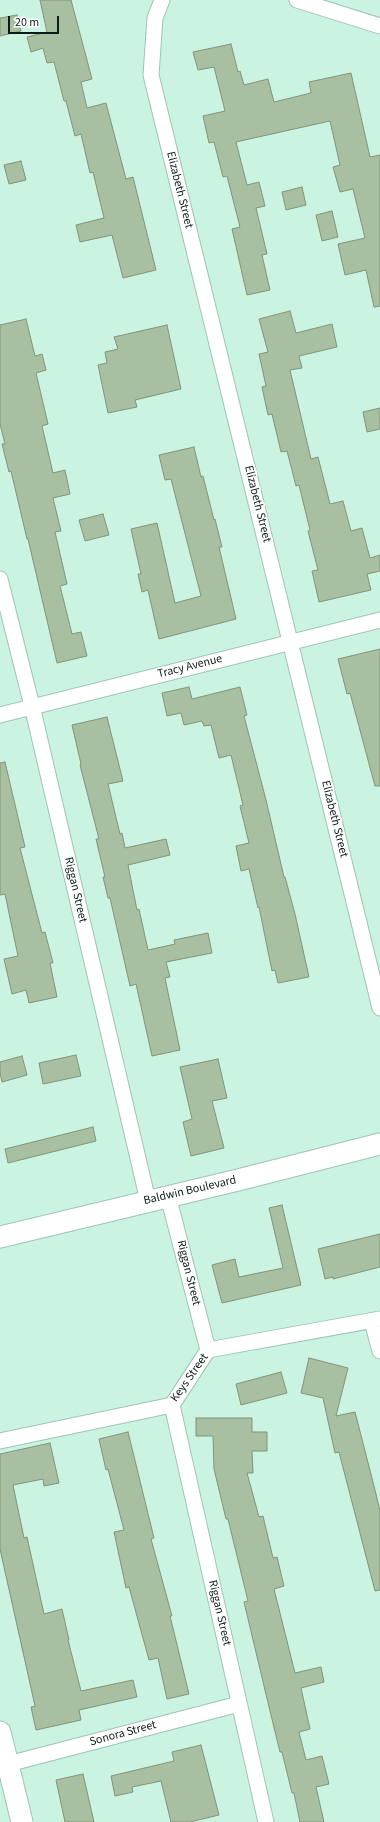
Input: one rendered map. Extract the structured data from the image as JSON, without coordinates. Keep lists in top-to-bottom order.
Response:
{
  "streets": {
    "main road": ["Baldwin Boulevard"],
    "street": [
      "Elizabeth Street",
      "Tracy Avenue",
      "Riggan Street",
      "Keys Street",
      "Sonora Street"
    ]
  },
  "crossings": [
    ["Elizabeth Street", "Tracy Avenue"],
    ["Tracy Avenue", "Riggan Street"],
    ["Riggan Street", "Baldwin Boulevard"],
    ["Riggan Street", "Keys Street"],
    ["Riggan Street", "Sonora Street"]
  ],
  "scale_bar": "20 m"
}
